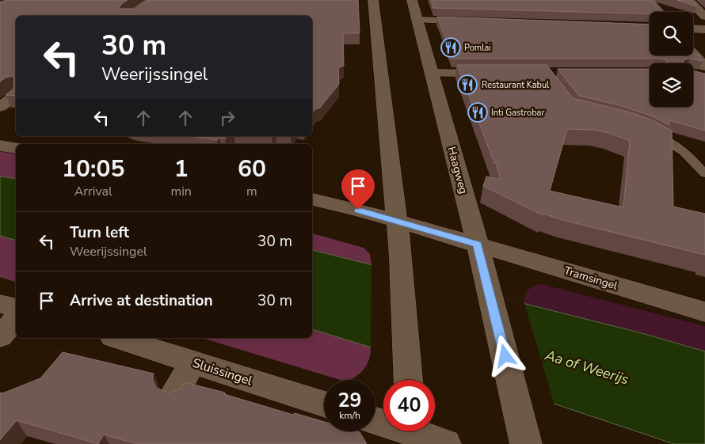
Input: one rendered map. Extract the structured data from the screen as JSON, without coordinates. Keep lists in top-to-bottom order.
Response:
{
  "streets": {
    "main road": ["Haagweg", "Tramsingel", "Sluissingel"]
  },
  "crossings": [
    ["Haagweg", "Tramsingel"]
  ],
  "water": ["Aa of Weerijs"],
  "places": {
    "restaurant": ["Pomlai", "Restaurant Kabul", "Inti Gastrobar"]
  },
  "page": {
    "turn": ["30 m", "Weerijssingel"],
    "eta": [
      "10:05",
      "Arrival",
      "1",
      "min",
      "60",
      "m"
    ],
    "list": [
      {
        "name": "Turn left",
        "note": "Weerijssingel",
        "value": "30 m"
      },
      {
        "name": "Arrive at destination",
        "value": "30 m"
      }
    ],
    "speed": "29 km/h",
    "limit": "40"
  }
}
